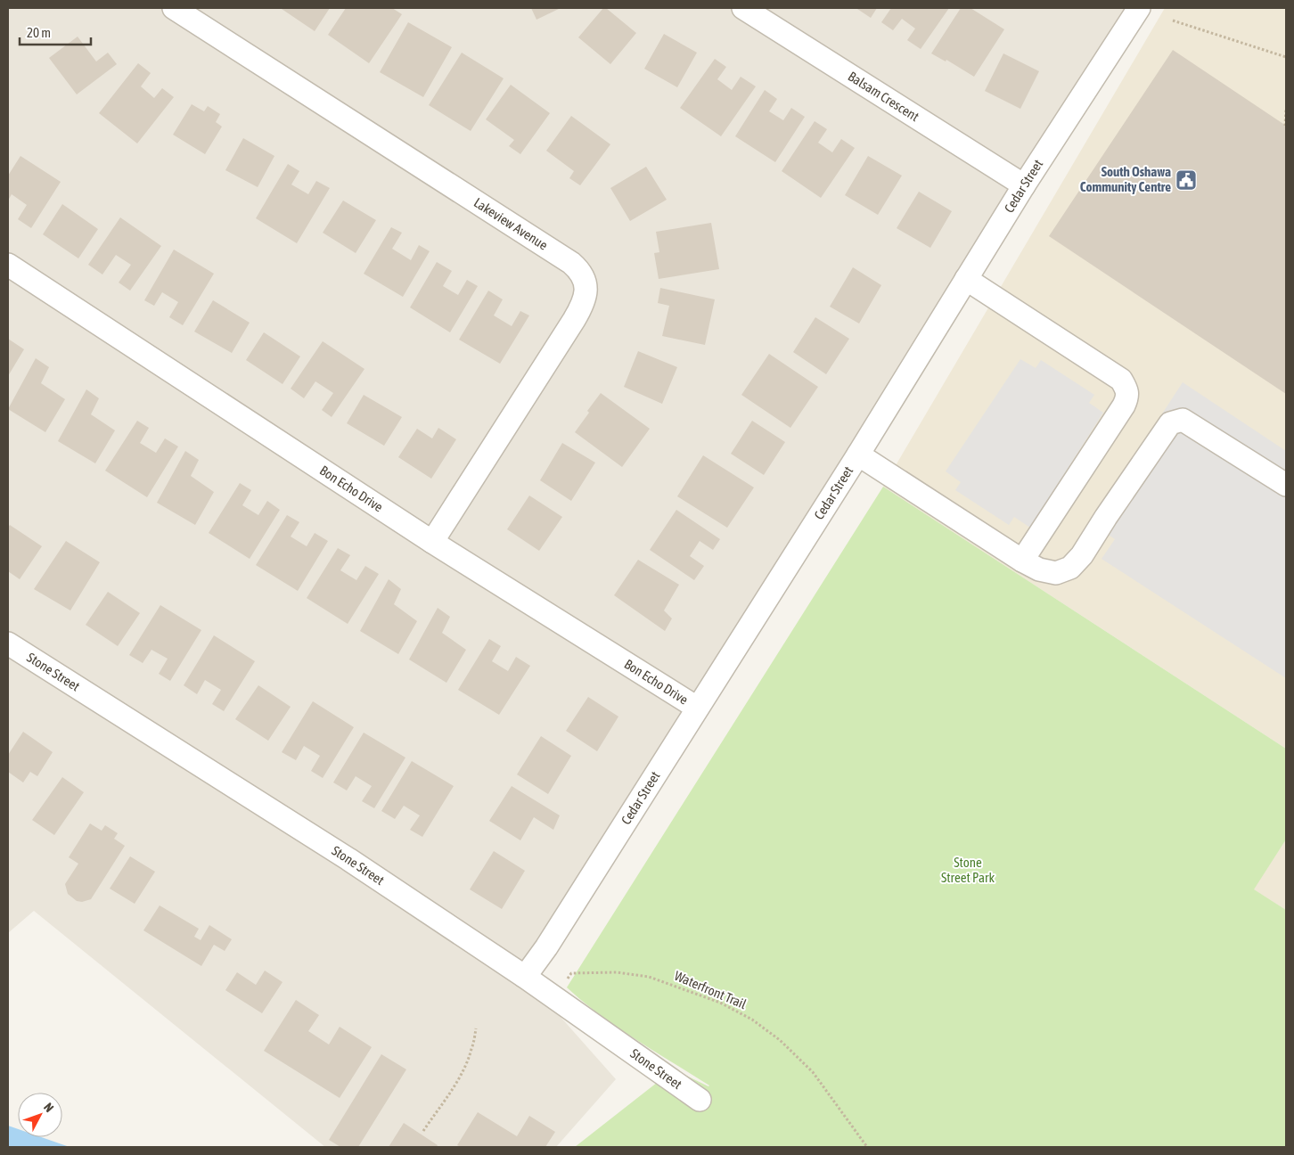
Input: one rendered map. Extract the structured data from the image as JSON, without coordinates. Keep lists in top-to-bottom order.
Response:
{
  "streets": {
    "street": [
      "Balsam Crescent",
      "Cedar Street",
      "Lakeview Avenue",
      "Bon Echo Drive",
      "Stone Street"
    ],
    "path": ["Waterfront Trail"]
  },
  "crossings": [
    ["Balsam Crescent", "Cedar Street"],
    ["Cedar Street", "Bon Echo Drive"],
    ["Cedar Street", "Stone Street"],
    ["Lakeview Avenue", "Bon Echo Drive"],
    ["Stone Street", "Waterfront Trail"]
  ],
  "parks": ["Stone Street Park"],
  "places": {
    "public building": ["South Oshawa Community Centre"]
  },
  "scale_bar": "20 m",
  "north": "top right"
}
